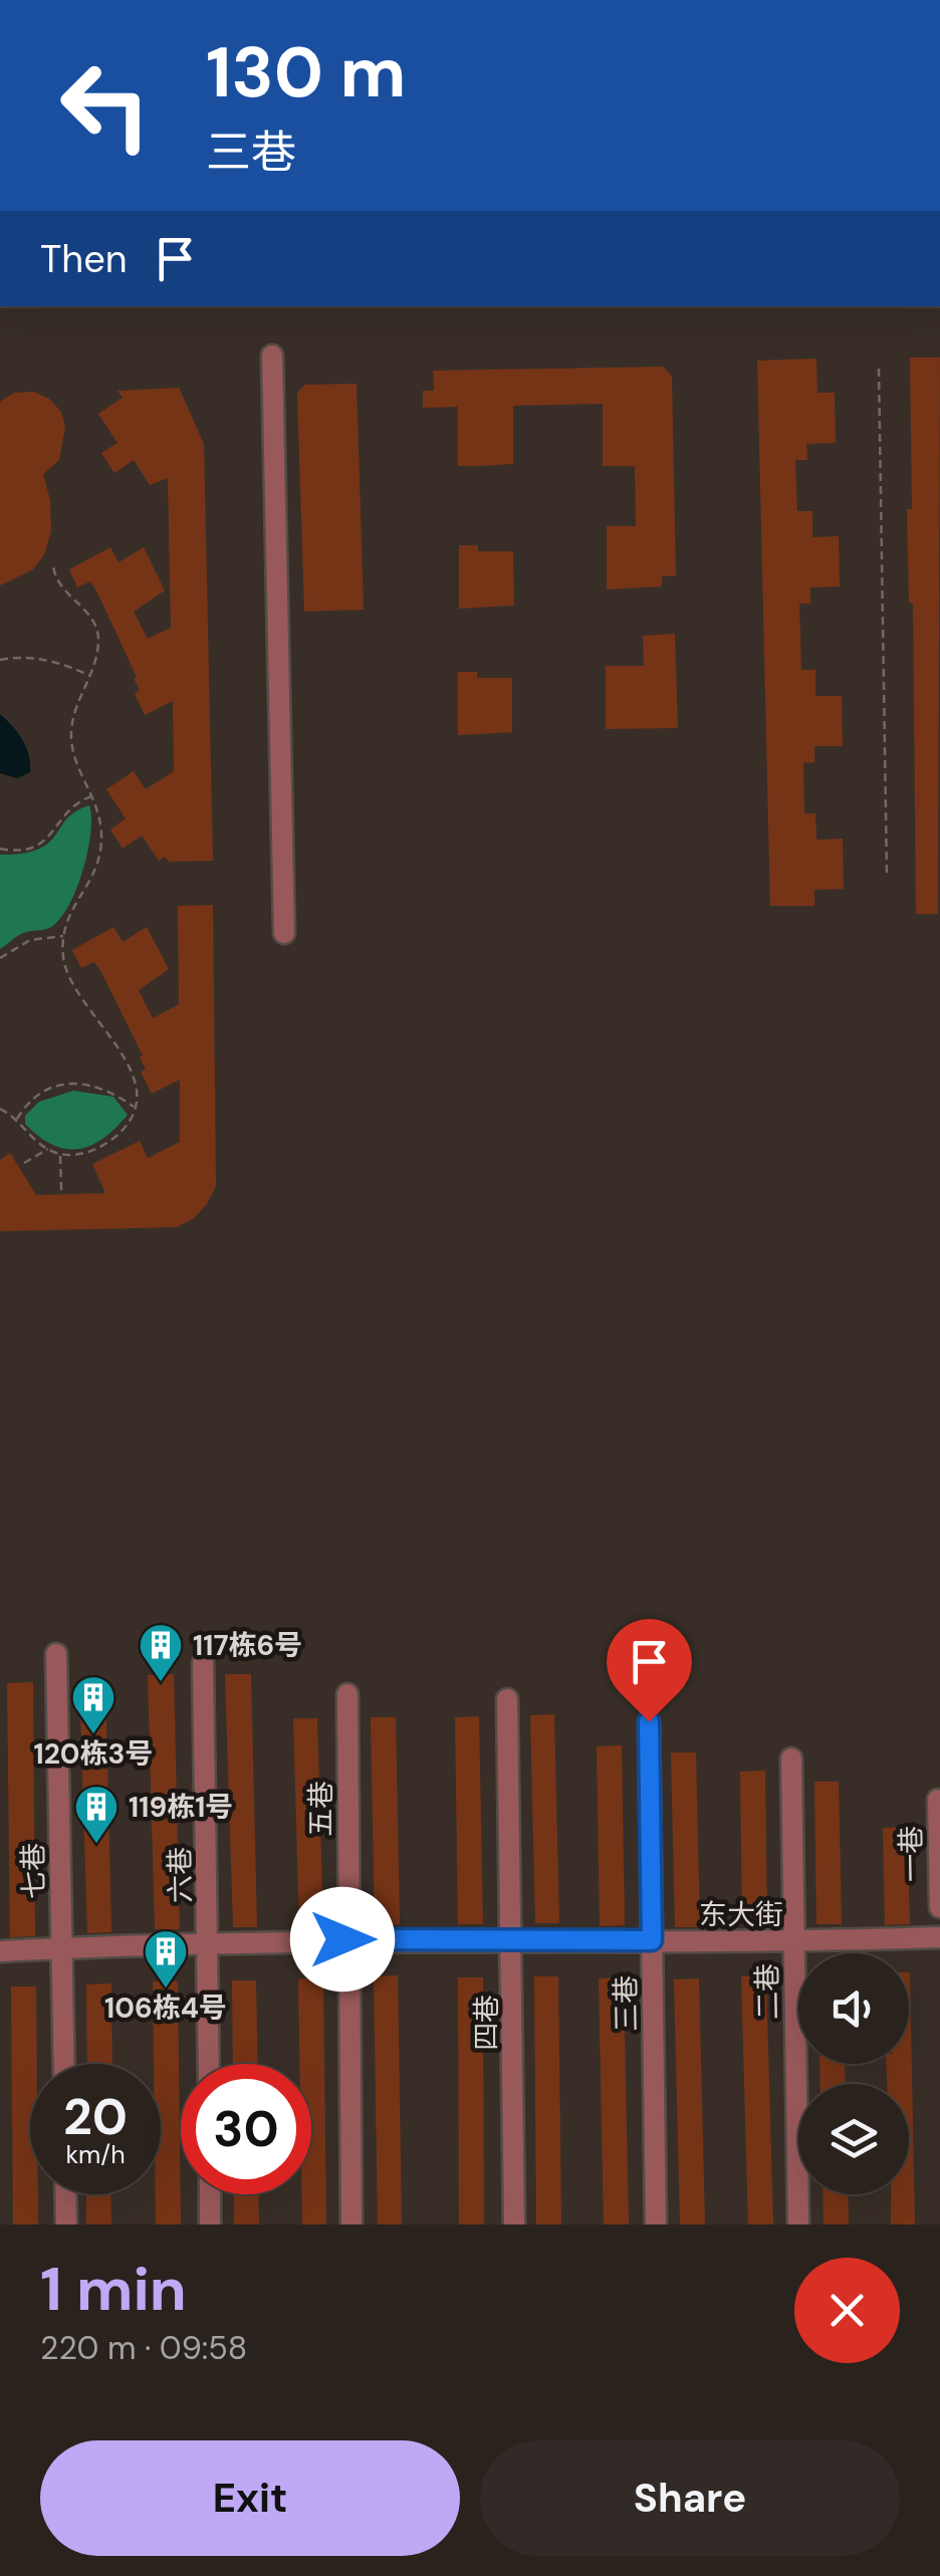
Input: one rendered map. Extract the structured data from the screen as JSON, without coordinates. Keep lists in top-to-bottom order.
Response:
{
  "streets": {
    "street": [
      "五巷",
      "一巷",
      "七巷",
      "六巷",
      "东大街",
      "二巷",
      "三巷",
      "四巷"
    ]
  },
  "crossings": [
    ["五巷", "东大街"],
    ["七巷", "东大街"],
    ["六巷", "东大街"],
    ["东大街", "二巷"],
    ["东大街", "三巷"],
    ["东大街", "四巷"]
  ],
  "places": {
    "building": [
      "117栋6号",
      "120栋3号",
      "119栋1号",
      "106栋4号"
    ]
  },
  "page": {
    "turn": ["130 m", "三巷"],
    "then": "Then",
    "speed": "20 km/h",
    "limit": "30",
    "heading": ["1 min", "220 m · 09:58"],
    "buttons": ["Exit", "Share"]
  }
}
